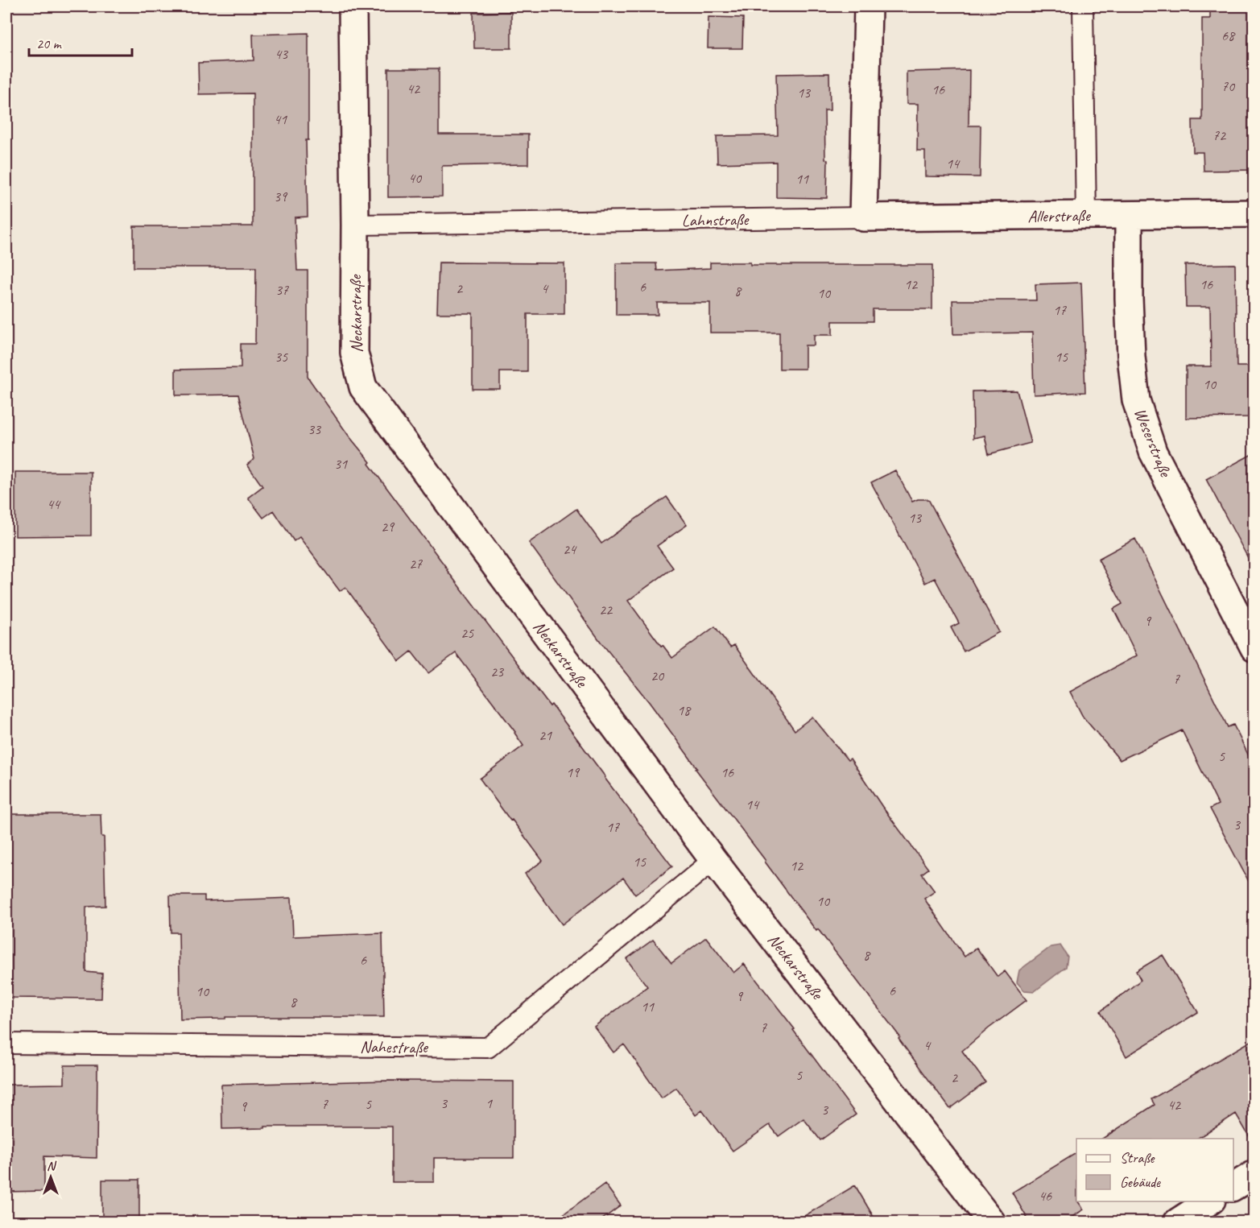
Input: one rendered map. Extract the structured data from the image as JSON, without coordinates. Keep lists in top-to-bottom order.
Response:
{
  "streets": {
    "street": ["Allerstraße", "Neckarstraße", "Weserstraße"],
    "lane": ["Lahnstraße", "Nahestraße"]
  },
  "crossings": [
    ["Allerstraße", "Lahnstraße"],
    ["Allerstraße", "Weserstraße"],
    ["Lahnstraße", "Neckarstraße"],
    ["Neckarstraße", "Nahestraße"]
  ],
  "house_numbers": [
    "68",
    "43",
    "70",
    "42",
    "16",
    "13",
    "41",
    "72",
    "14",
    "40",
    "11",
    "39",
    "12",
    "16",
    "6",
    "2",
    "4",
    "37",
    "8",
    "10",
    "17",
    "35",
    "15",
    "10",
    "33",
    "31",
    "44",
    "13",
    "29",
    "24",
    "27",
    "22",
    "9",
    "25",
    "23",
    "20",
    "7",
    "18",
    "21",
    "5",
    "19",
    "16",
    "14",
    "3",
    "17",
    "15",
    "12",
    "10",
    "8",
    "6",
    "6",
    "10",
    "9",
    "8",
    "11",
    "7",
    "4",
    "5",
    "2",
    "3",
    "1",
    "7",
    "5",
    "42",
    "9",
    "3",
    "46"
  ],
  "legend": ["Straße", "Gebäude"],
  "scale_bar": "20 m",
  "north": "top"
}
